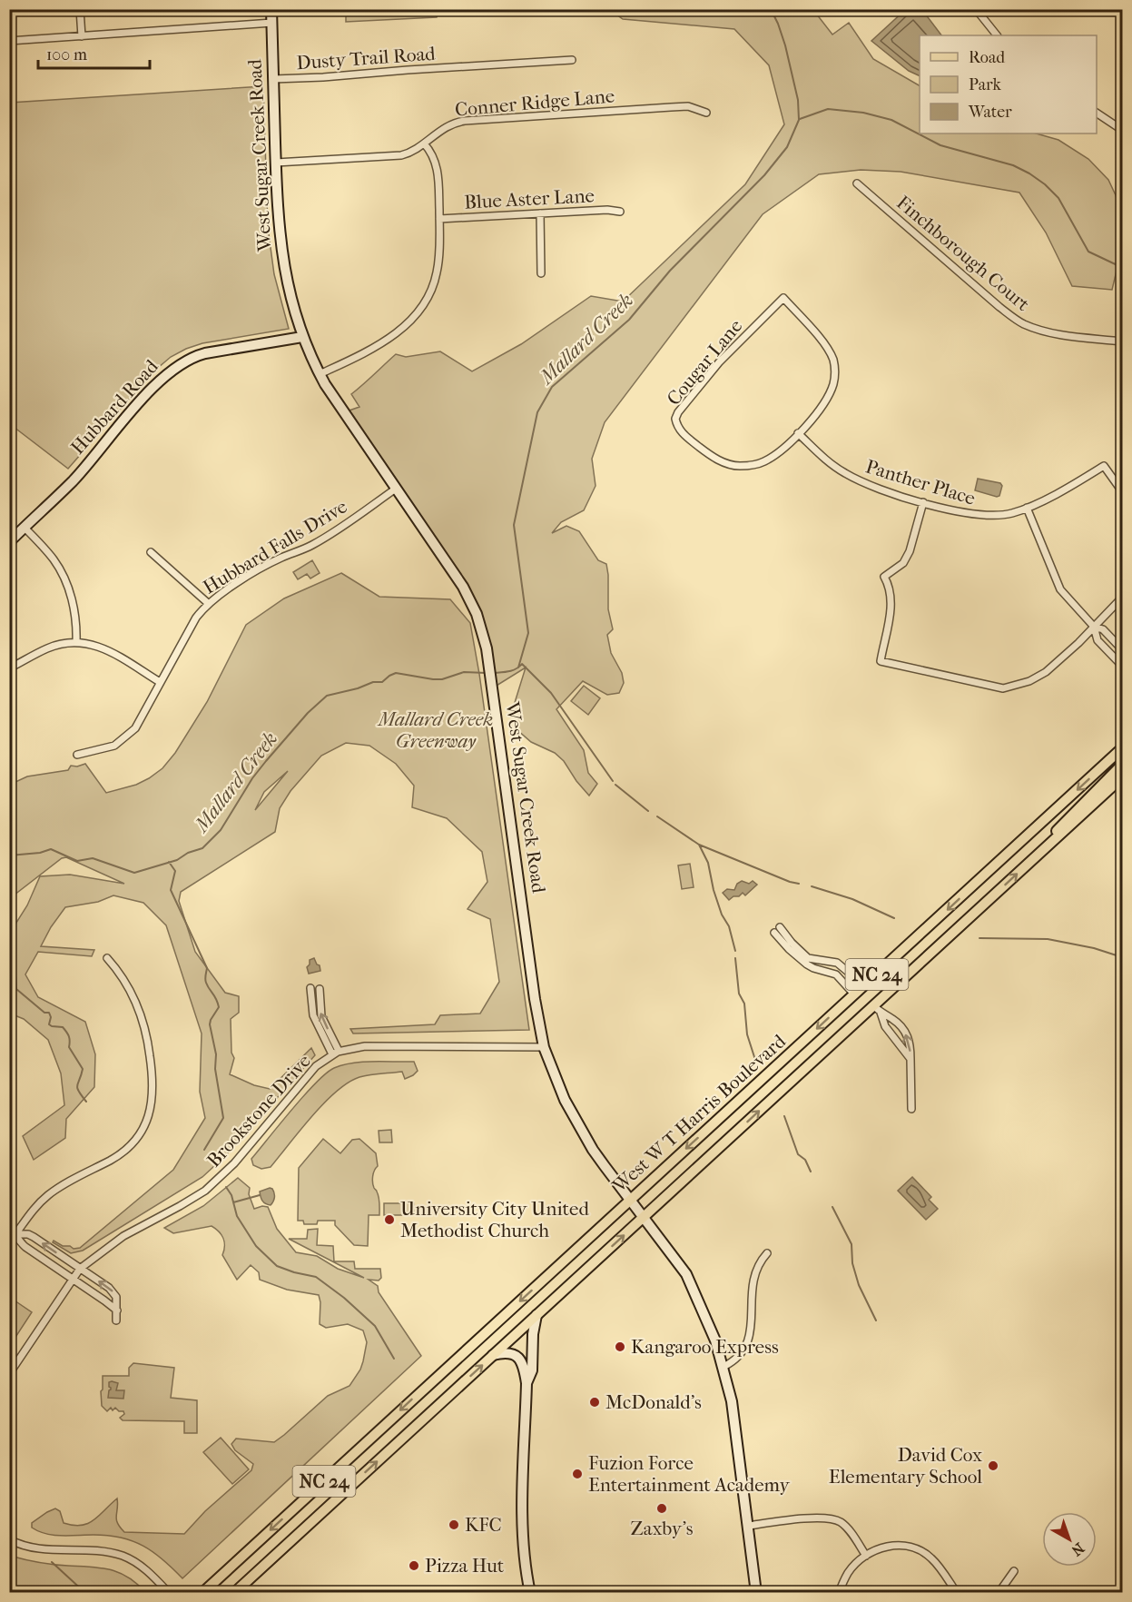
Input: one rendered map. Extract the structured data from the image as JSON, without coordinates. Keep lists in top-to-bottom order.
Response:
{
  "streets": {
    "main road": [
      "West Sugar Creek Road",
      "Hubbard Road",
      "NC 24",
      "West W T Harris Boulevard"
    ],
    "street": [
      "Dusty Trail Road",
      "Conner Ridge Lane",
      "Blue Aster Lane",
      "Finchborough Court",
      "Cougar Lane",
      "Panther Place",
      "Hubbard Falls Drive",
      "Brookstone Drive"
    ]
  },
  "crossings": [
    ["Dusty Trail Road", "West Sugar Creek Road"],
    ["Conner Ridge Lane", "West Sugar Creek Road"],
    ["West Sugar Creek Road", "Hubbard Road"],
    ["West Sugar Creek Road", "Hubbard Falls Drive"],
    ["West Sugar Creek Road", "Brookstone Drive"],
    ["West Sugar Creek Road", "West W T Harris Boulevard"],
    ["Cougar Lane", "Panther Place"]
  ],
  "water": ["Mallard Creek"],
  "parks": ["Mallard Creek Greenway"],
  "places": [
    "University City United Methodist Church",
    "Kangaroo Express",
    "McDonald's",
    "David Cox Elementary School",
    "Fuzion Force Entertainment Academy",
    "Zaxby's",
    "KFC",
    "Pizza Hut"
  ],
  "legend": ["Road", "Park", "Water"],
  "scale_bar": "100 m",
  "north": "bottom right"
}
